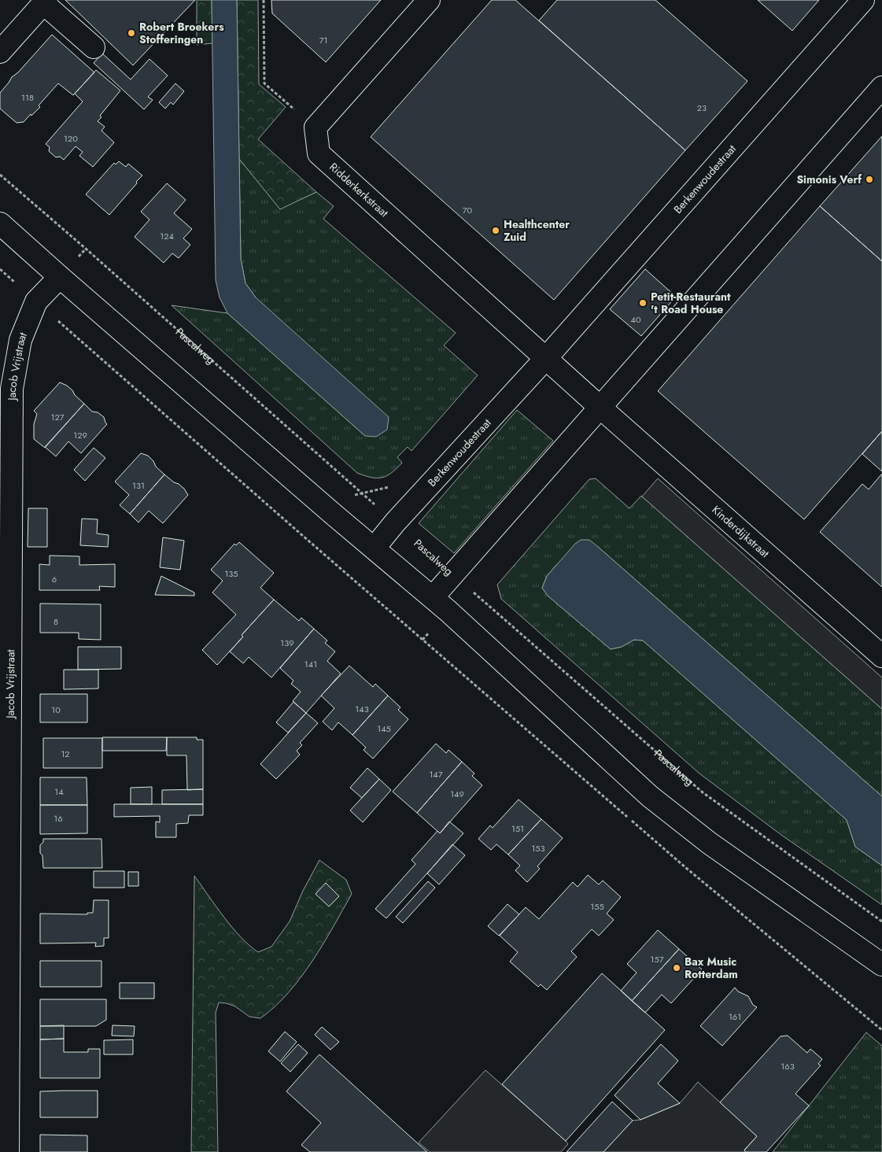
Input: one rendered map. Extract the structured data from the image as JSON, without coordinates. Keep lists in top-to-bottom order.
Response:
{
  "streets": {
    "street": [
      "Berkenwoudestraat",
      "Ridderkerkstraat",
      "Jacob Vrijstraat",
      "Kinderdijkstraat"
    ],
    "path": ["Pascalweg"]
  },
  "crossings": [
    ["Berkenwoudestraat", "Ridderkerkstraat"],
    ["Berkenwoudestraat", "Pascalweg"]
  ],
  "places": [
    "Robert Broekers Stofferingen",
    "Simonis Verf",
    "Healthcenter Zuid",
    "Petit-Restaurant 't Road House",
    "Bax Music Rotterdam"
  ],
  "house_numbers": [
    "71",
    "118",
    "23",
    "120",
    "70",
    "124",
    "40",
    "127",
    "129",
    "131",
    "135",
    "6",
    "8",
    "139",
    "141",
    "143",
    "10",
    "145",
    "12",
    "147",
    "14",
    "149",
    "16",
    "151",
    "153",
    "155",
    "157",
    "161",
    "163"
  ]
}
